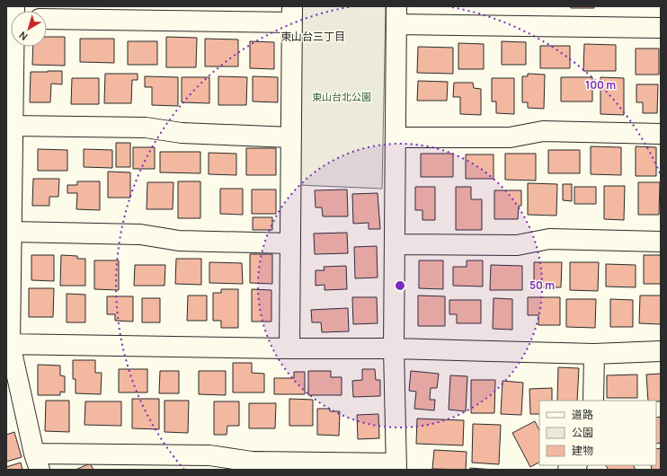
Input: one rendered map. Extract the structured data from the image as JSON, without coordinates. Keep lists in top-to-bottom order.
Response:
{
  "districts": ["東山台三丁目"],
  "parks": ["東山台北公園"],
  "legend": ["道路", "公園", "建物"],
  "north": "bottom left",
  "rings": ["100 m", "50 m"]
}
